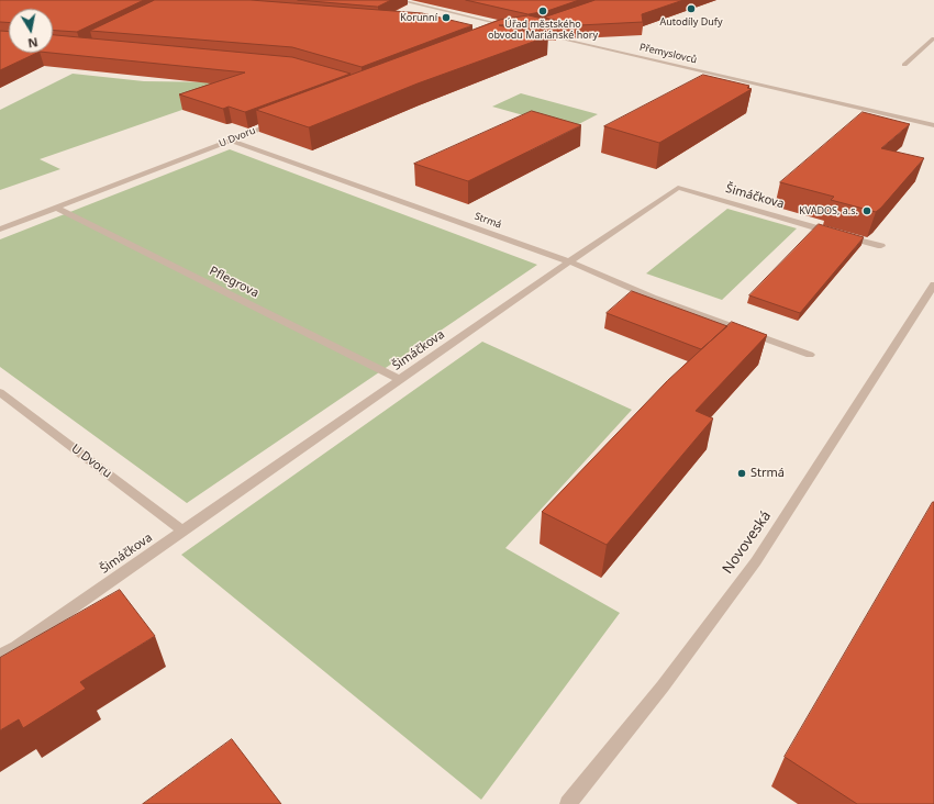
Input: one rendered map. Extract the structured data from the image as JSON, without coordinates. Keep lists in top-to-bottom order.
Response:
{
  "streets": {
    "street": [
      "Přemyslovců",
      "U Dvoru",
      "Šimáčkova",
      "Strmá",
      "Pflegrova",
      "Novoveská"
    ]
  },
  "crossings": [
    ["U Dvoru", "Šimáčkova"],
    ["U Dvoru", "Strmá"],
    ["U Dvoru", "Pflegrova"],
    ["Šimáčkova", "Strmá"],
    ["Šimáčkova", "Pflegrova"]
  ],
  "places": [
    "Autodíly Dufy",
    "Úřad městského obvodu Mariánské hory",
    "Korunní",
    "KVADOS, a.s.",
    "Strmá"
  ],
  "north": "bottom"
}
